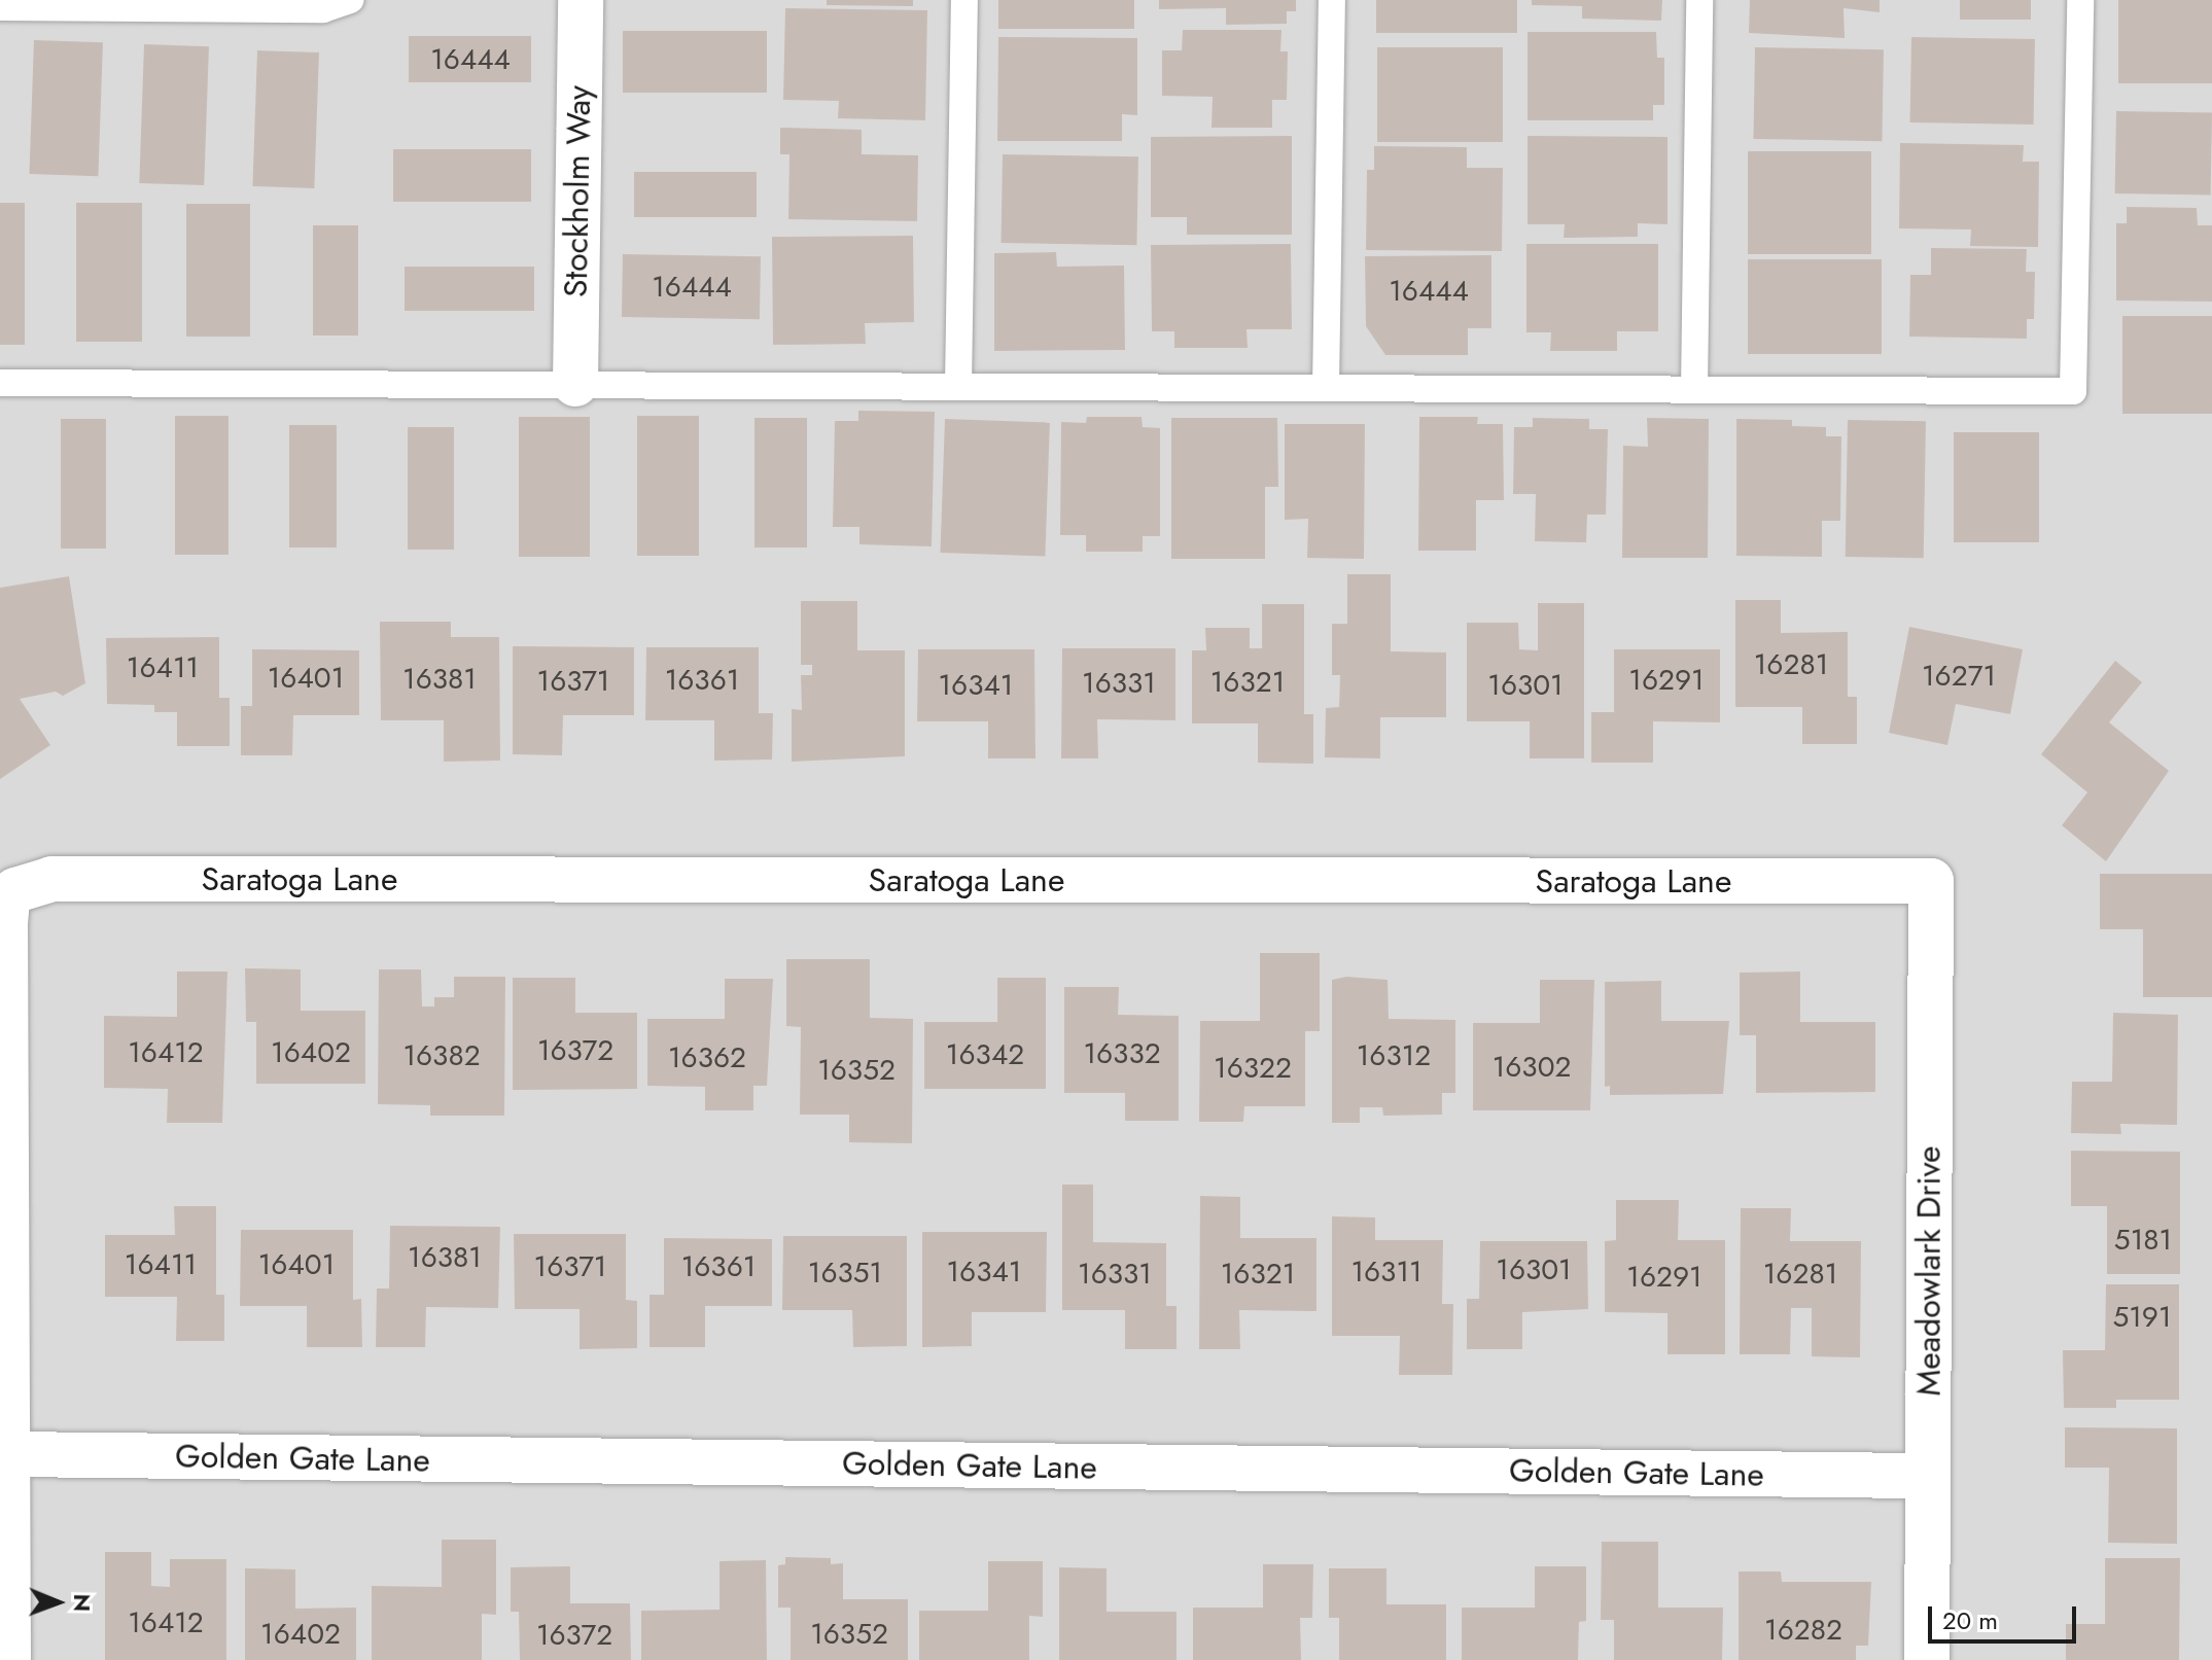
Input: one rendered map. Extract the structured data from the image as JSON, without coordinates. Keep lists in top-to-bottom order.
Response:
{
  "streets": {
    "street": [
      "Stockholm Way",
      "Saratoga Lane",
      "Meadowlark Drive",
      "Golden Gate Lane"
    ]
  },
  "crossings": [
    ["Saratoga Lane", "Meadowlark Drive"],
    ["Saratoga Lane", "Golden Gate Lane"],
    ["Meadowlark Drive", "Golden Gate Lane"]
  ],
  "house_numbers": [
    "16444",
    "16444",
    "16444",
    "16281",
    "16411",
    "16271",
    "16401",
    "16381",
    "16361",
    "16291",
    "16371",
    "16321",
    "16331",
    "16341",
    "16301",
    "16372",
    "16412",
    "16402",
    "16332",
    "16342",
    "16382",
    "16312",
    "16362",
    "16302",
    "16322",
    "16352",
    "5181",
    "16381",
    "16411",
    "16401",
    "16371",
    "16361",
    "16301",
    "16341",
    "16311",
    "16351",
    "16331",
    "16321",
    "16281",
    "16291",
    "5191",
    "16412",
    "16282",
    "16402",
    "16352",
    "16372"
  ],
  "scale_bar": "20 m",
  "north": "right"
}
